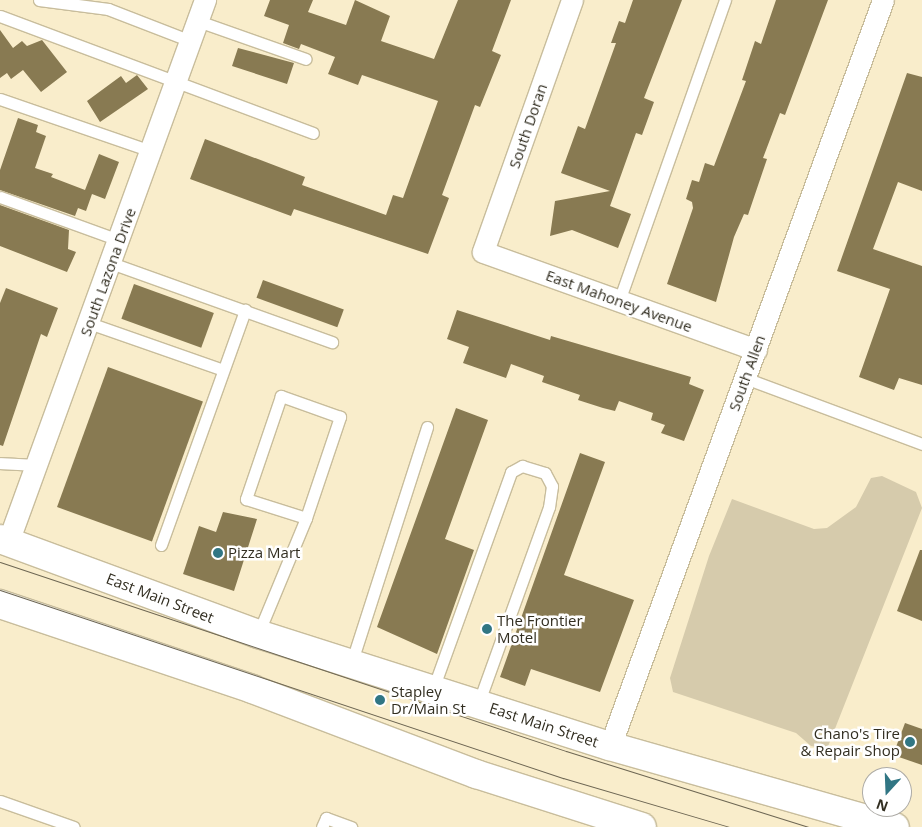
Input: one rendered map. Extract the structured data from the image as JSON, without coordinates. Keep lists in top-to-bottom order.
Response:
{
  "streets": {
    "main road": ["East Main Street"],
    "street": [
      "South Doran",
      "South Lazona Drive",
      "East Mahoney Avenue",
      "South Allen"
    ]
  },
  "crossings": [
    ["South Doran", "East Mahoney Avenue"],
    ["South Lazona Drive", "East Main Street"],
    ["East Mahoney Avenue", "South Allen"],
    ["South Allen", "East Main Street"]
  ],
  "places": [
    "Pizza Mart",
    "The Frontier Motel",
    "Stapley Dr/Main St",
    "Chano's Tire & Repair Shop"
  ],
  "north": "bottom"
}
